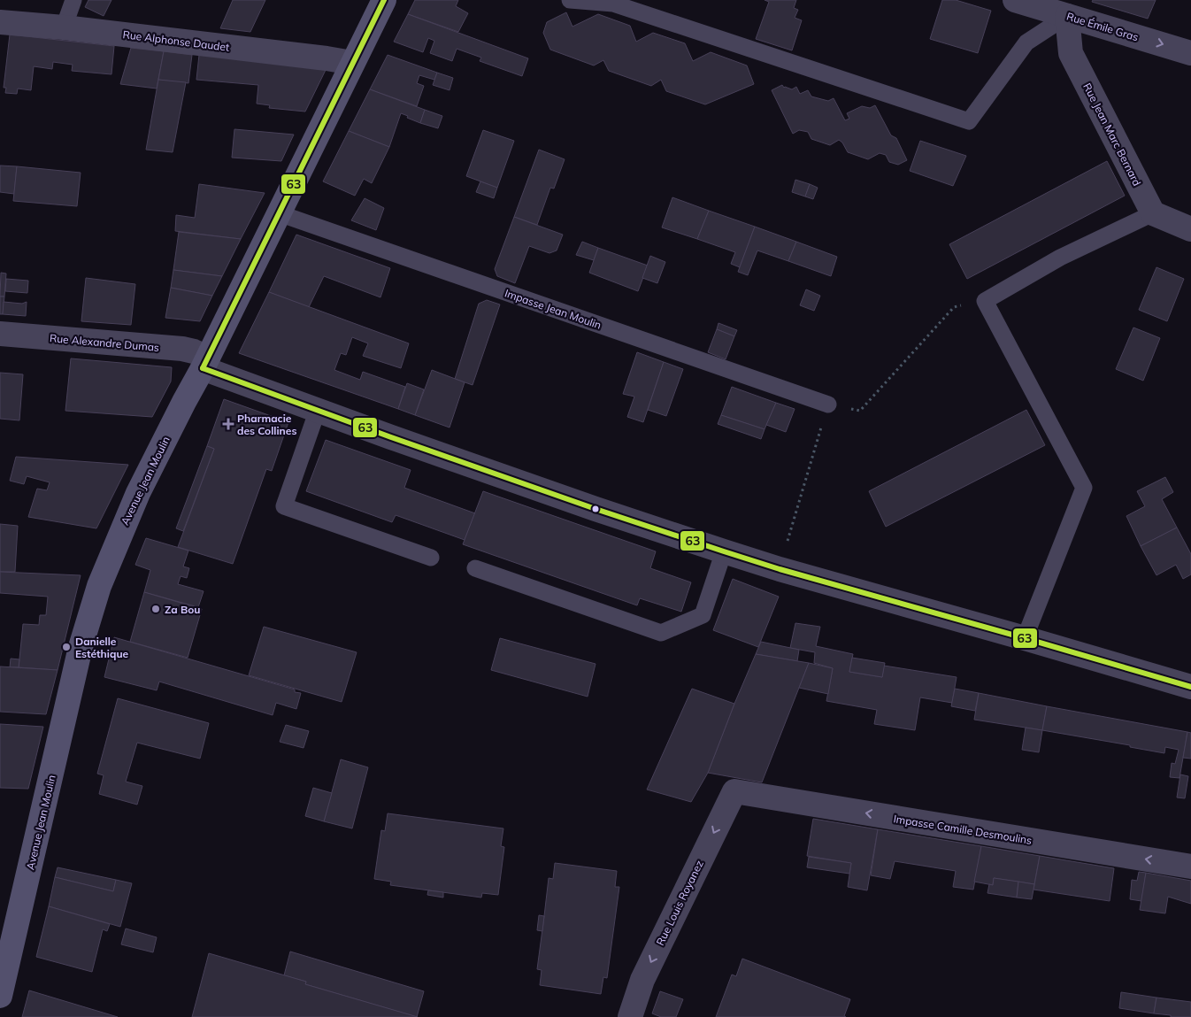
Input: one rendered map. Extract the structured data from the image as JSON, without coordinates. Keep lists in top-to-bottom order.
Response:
{
  "streets": {
    "main road": ["Avenue Jean Moulin"],
    "street": [
      "Rue Émile Gras",
      "Rue Alphonse Daudet",
      "Rue Jean Marc Bernard",
      "Rue Alexandre Dumas",
      "Impasse Camille Desmoulins",
      "Rue Louis Royanez"
    ],
    "lane": ["Impasse Jean Moulin"]
  },
  "crossings": [
    ["Rue Émile Gras", "Rue Jean Marc Bernard"],
    ["Rue Alphonse Daudet", "Avenue Jean Moulin"],
    ["Impasse Jean Moulin", "Avenue Jean Moulin"],
    ["Rue Alexandre Dumas", "Avenue Jean Moulin"],
    ["Impasse Camille Desmoulins", "Rue Louis Royanez"]
  ],
  "one_way": ["Rue Émile Gras", "Impasse Camille Desmoulins", "Rue Louis Royanez"],
  "places": {
    "health": ["Pharmacie des Collines"],
    "other": ["Za Bou", "Danielle Estéthique"]
  },
  "lines": ["transit line 63"]
}
